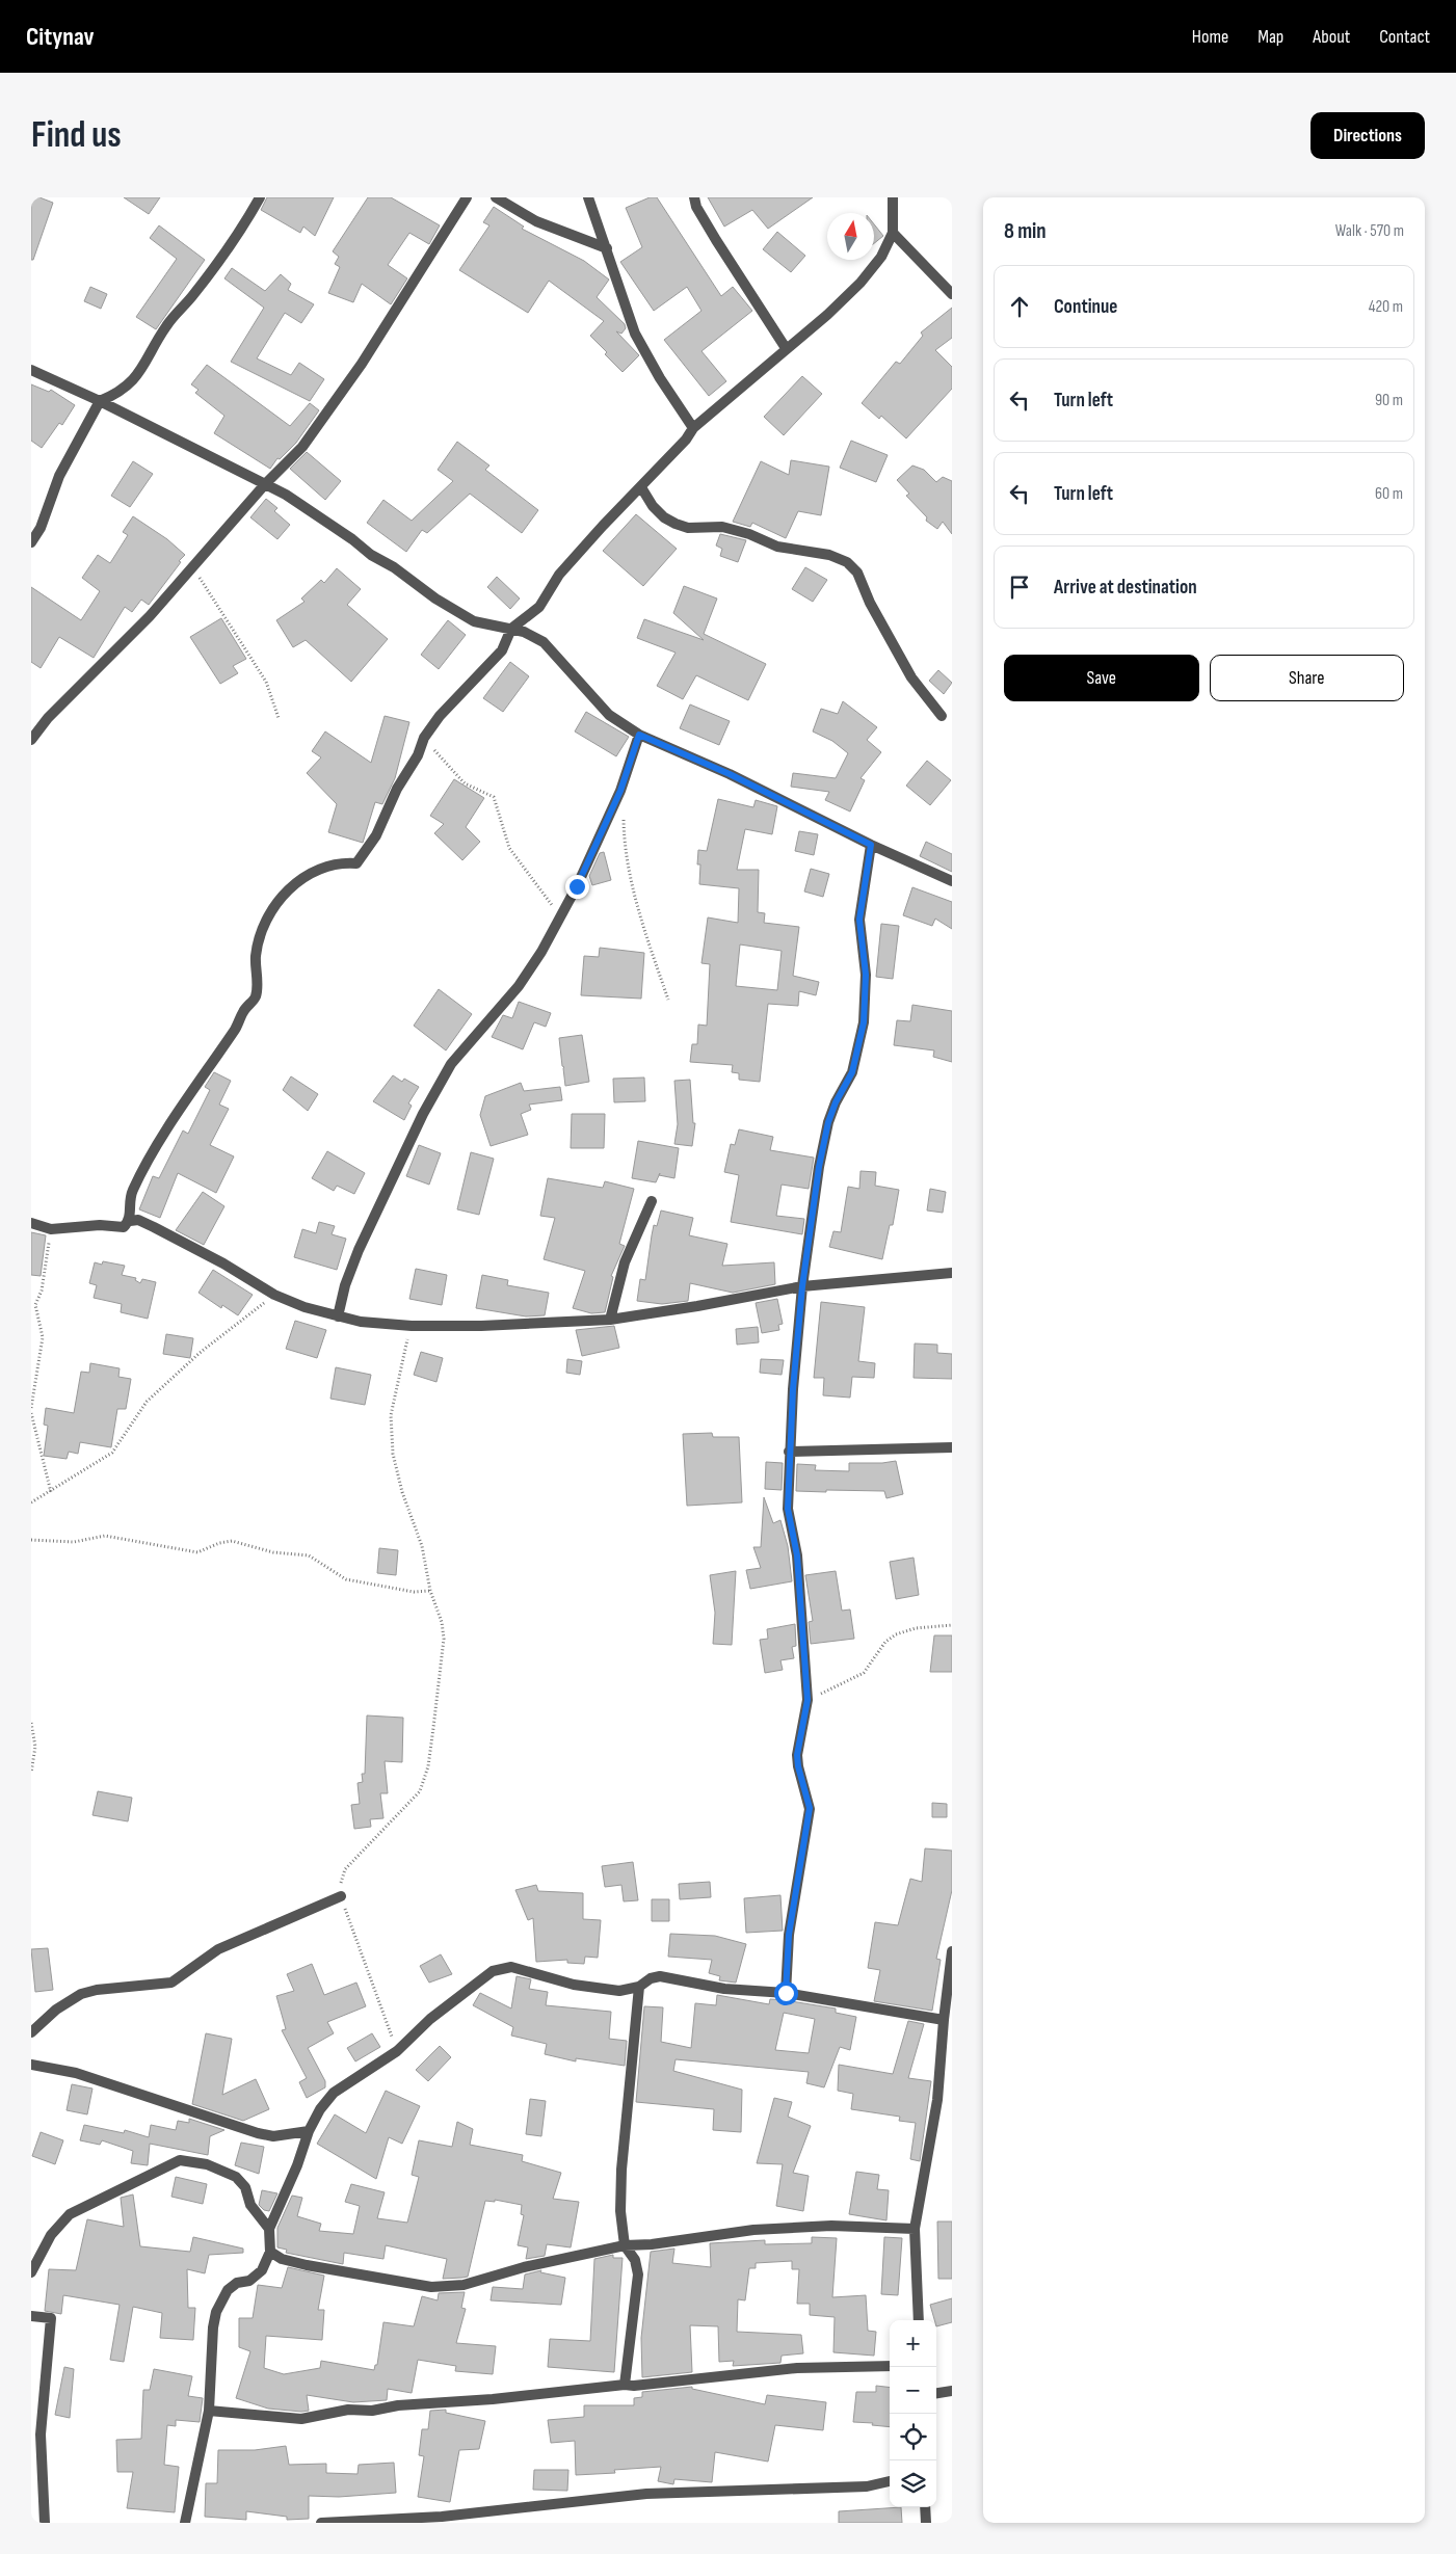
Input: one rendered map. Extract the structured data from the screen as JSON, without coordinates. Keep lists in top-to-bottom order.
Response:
{
  "north": "top",
  "page": {
    "header": "Citynav",
    "nav": [
      "Home",
      "Map",
      "About",
      "Contact"
    ],
    "buttons": [
      "Directions",
      ["Save", "Share"]
    ],
    "title": "Find us",
    "heading": ["8 min", "Walk · 570 m"],
    "list": [
      ["Continue", "420 m"],
      ["Turn left", "90 m"],
      ["Turn left", "60 m"],
      "Arrive at destination"
    ],
    "map_buttons": ["+", "−"]
  }
}
